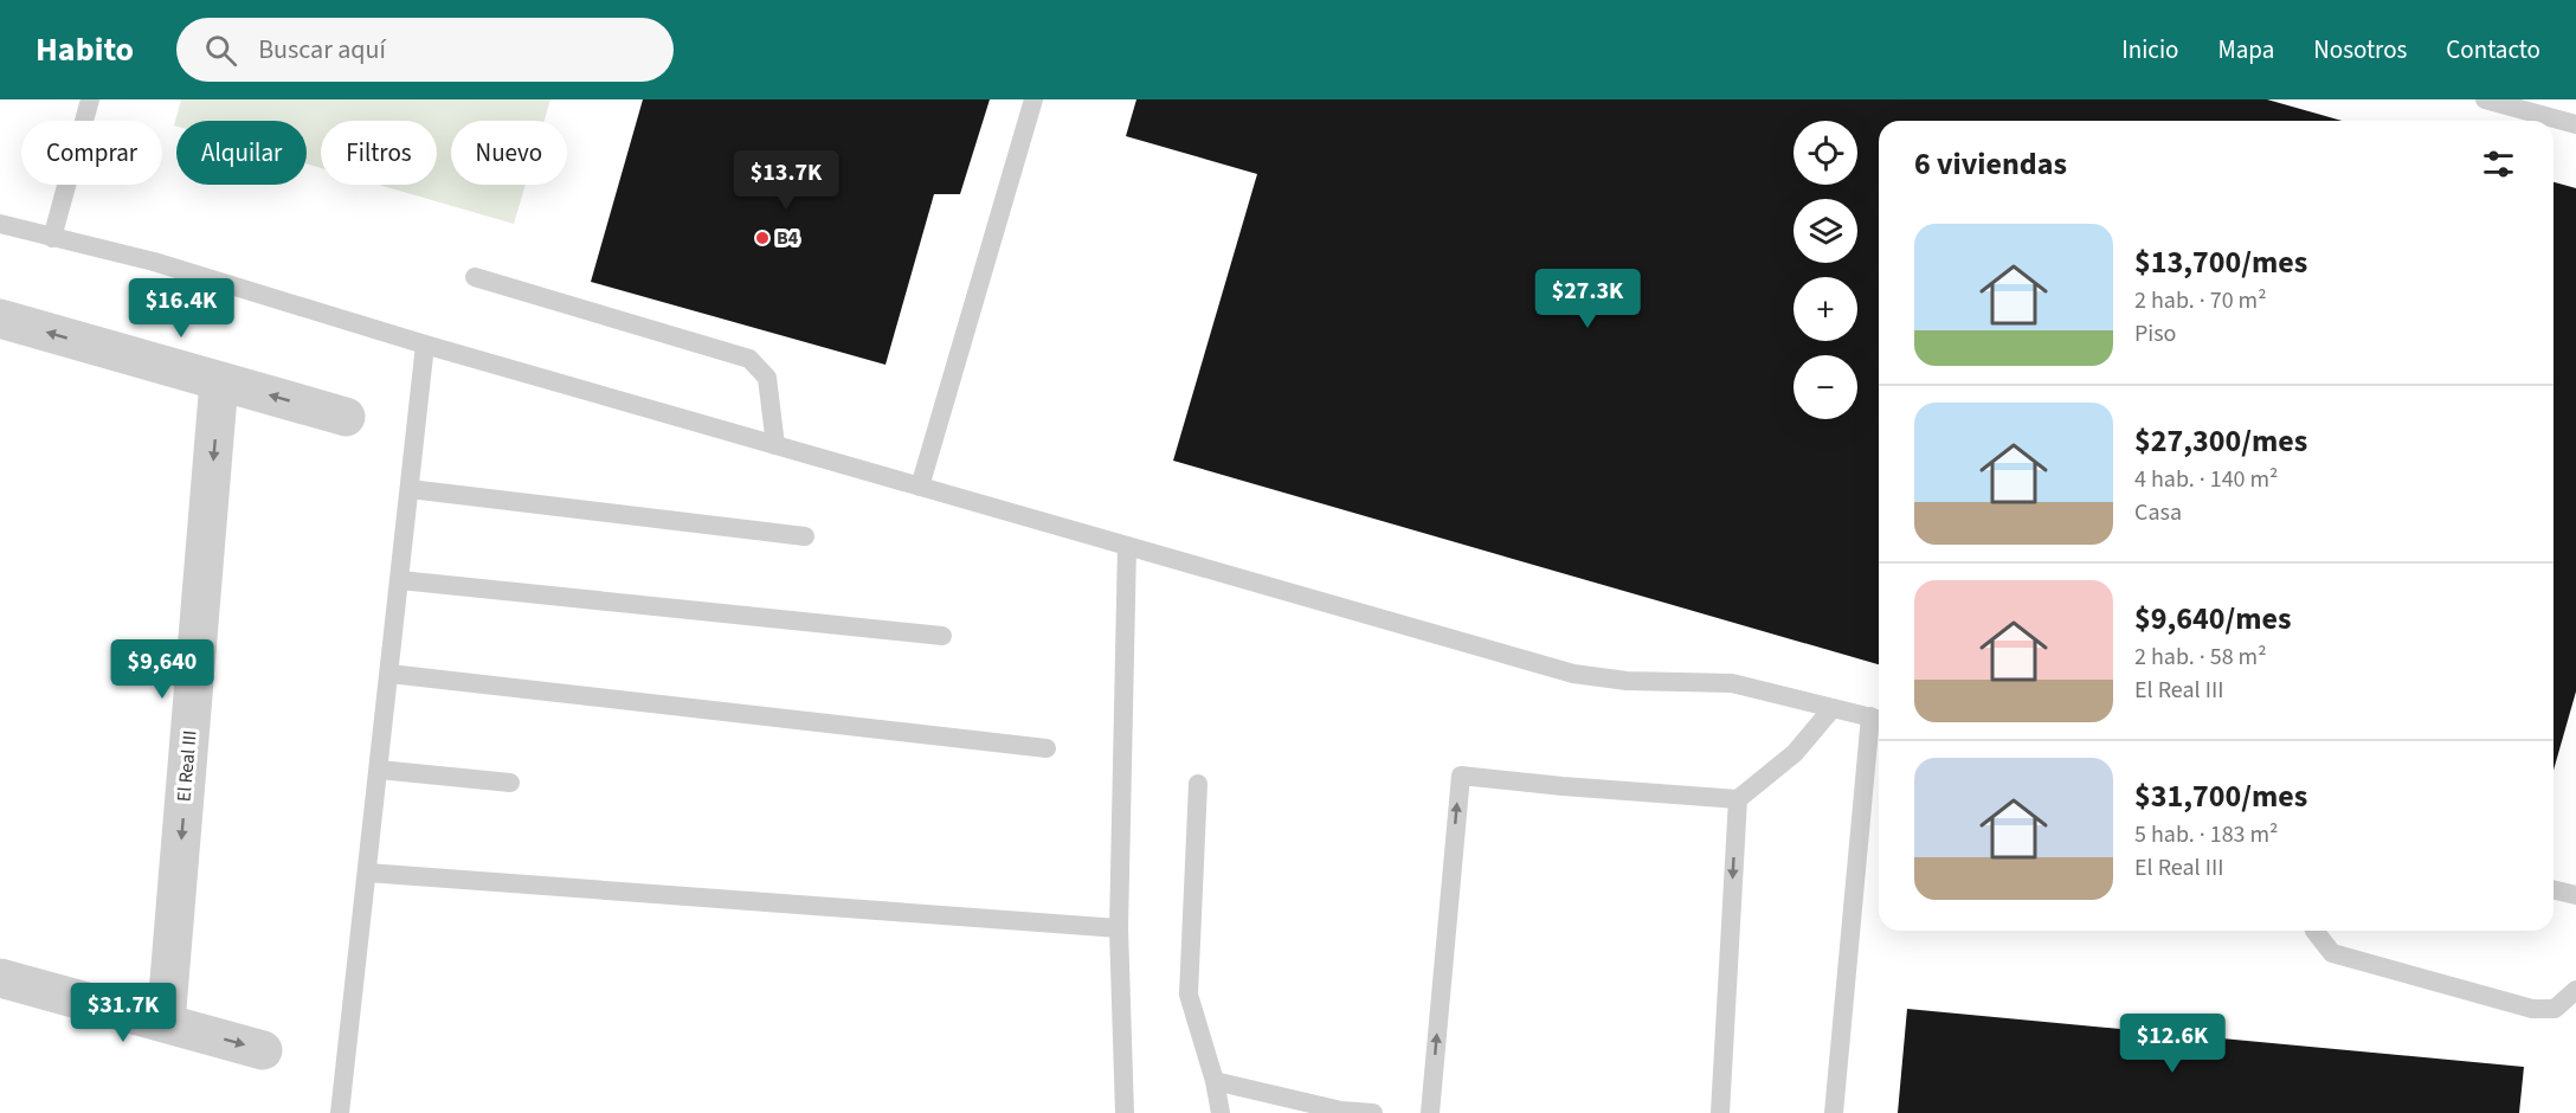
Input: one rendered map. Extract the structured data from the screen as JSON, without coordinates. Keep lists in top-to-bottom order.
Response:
{
  "streets": {
    "street": ["El Real III"]
  },
  "one_way": ["El Real III"],
  "places": ["B4"],
  "page": {
    "header": "Habito",
    "search": "Buscar aquí",
    "nav": [
      "Inicio",
      "Mapa",
      "Nosotros",
      "Contacto"
    ],
    "map_buttons": ["+", "−"],
    "chip": [
      "Comprar",
      "Alquilar",
      "Filtros",
      "Nuevo"
    ],
    "heading": "6 viviendas",
    "price": [
      "$13.7K",
      "$27.3K",
      "$16.4K",
      "$9,640",
      "$31.7K",
      "$12.6K"
    ],
    "list": [
      {
        "name": "$13,700/mes",
        "note": "2 hab. · 70 m² · Piso"
      },
      {
        "name": "$27,300/mes",
        "note": "4 hab. · 140 m² · Casa"
      },
      {
        "name": "$9,640/mes",
        "note": "2 hab. · 58 m² · El Real III"
      },
      {
        "name": "$31,700/mes",
        "note": "5 hab. · 183 m² · El Real III"
      }
    ]
  }
}
